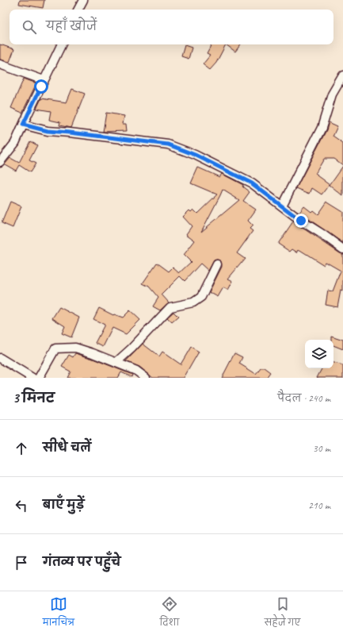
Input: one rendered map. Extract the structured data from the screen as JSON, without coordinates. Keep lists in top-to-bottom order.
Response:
{
  "page": {
    "search": "यहाँ खोजें",
    "heading": ["3 मिनट", "पैदल · 240 m"],
    "list": [
      ["सीधे चलें", "30 m"],
      ["बाएँ मुड़ें", "210 m"],
      "गंतव्य पर पहुँचे"
    ],
    "nav": ["मानचित्र", "दिशा", "सहेजे गए"]
  }
}
